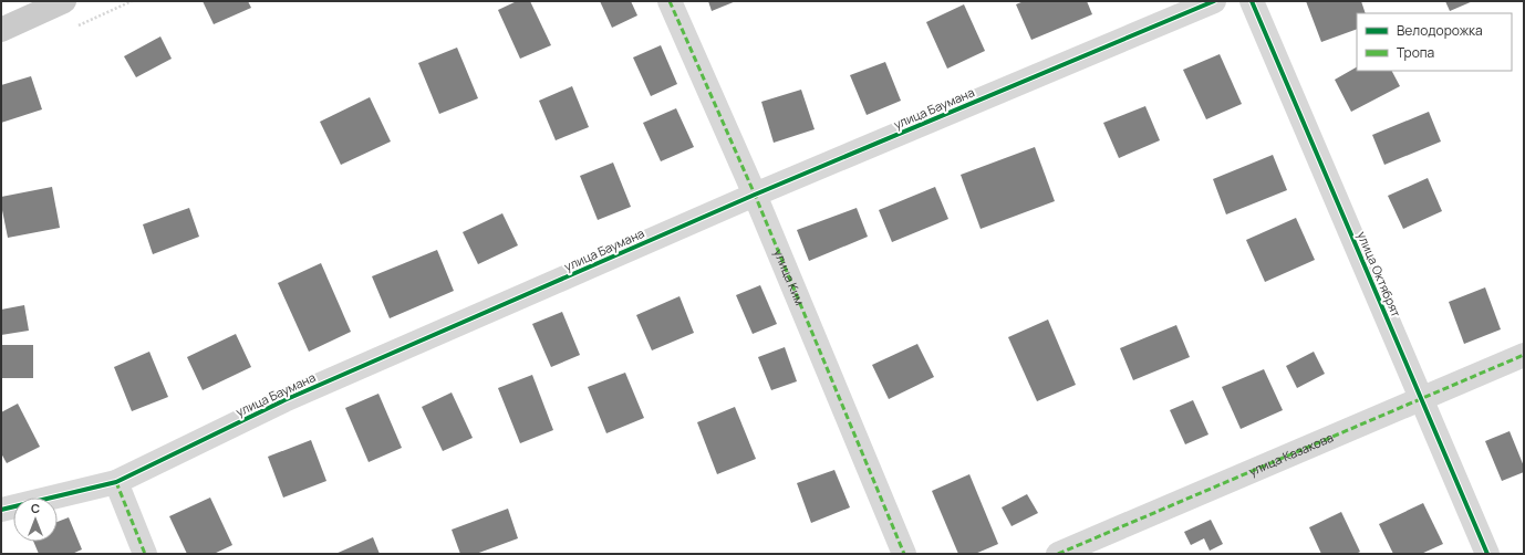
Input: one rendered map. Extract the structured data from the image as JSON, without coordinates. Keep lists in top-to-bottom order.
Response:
{
  "streets": {
    "street": [
      "улица Баумана",
      "улица Октябрят",
      "улица Ким",
      "улица Казакова"
    ]
  },
  "crossings": [
    ["улица Баумана", "улица Ким"],
    ["улица Октябрят", "улица Казакова"]
  ],
  "legend": ["Велодорожка", "Тропа"],
  "north": "top"
}
